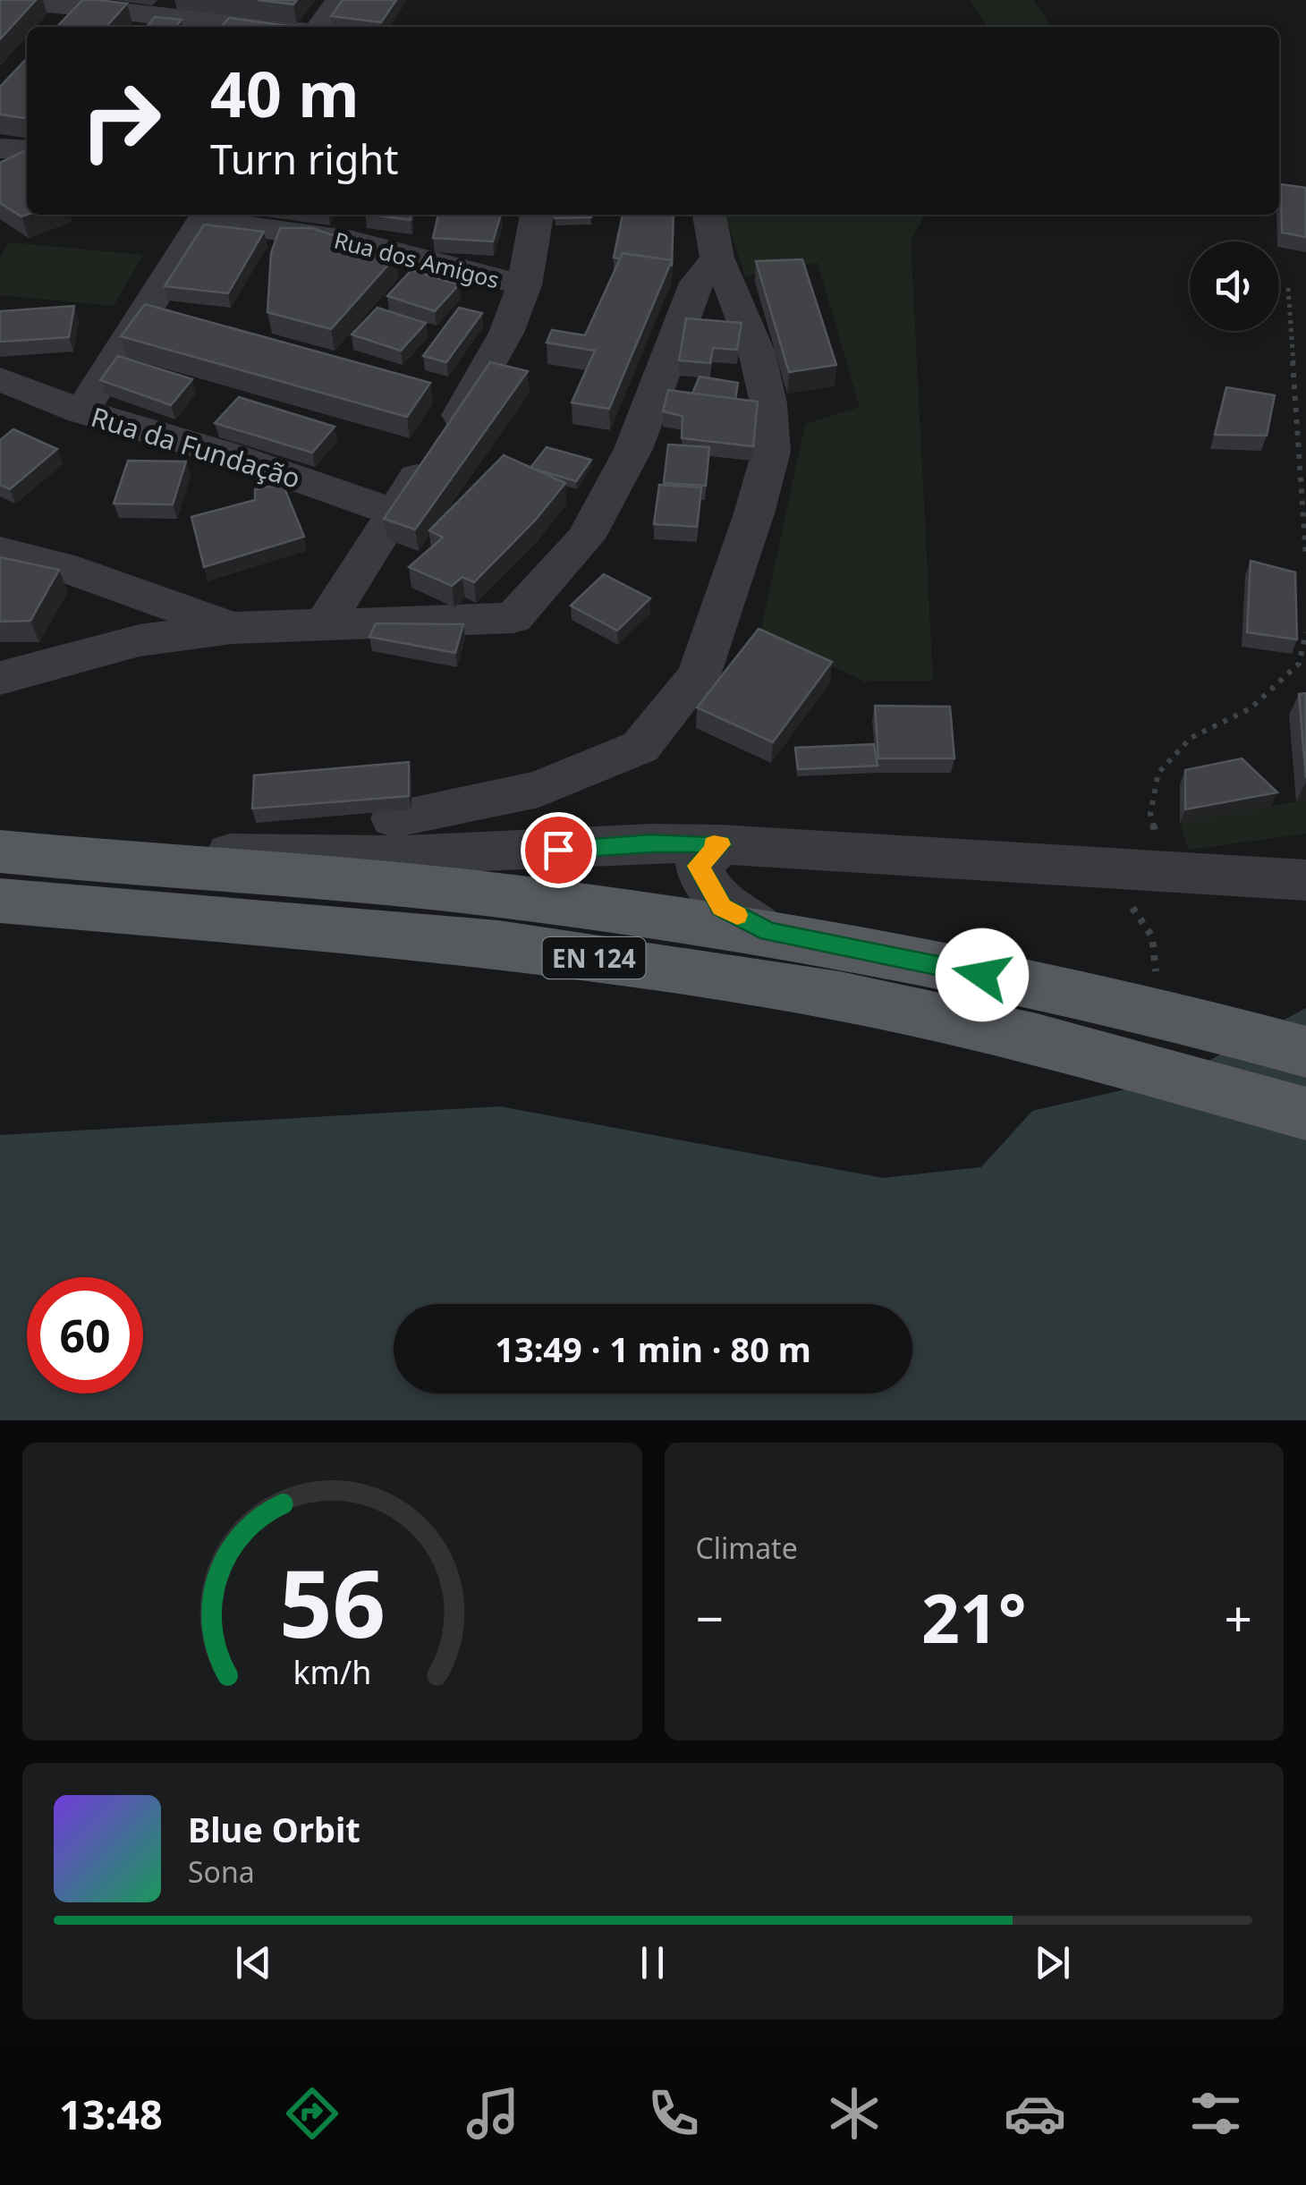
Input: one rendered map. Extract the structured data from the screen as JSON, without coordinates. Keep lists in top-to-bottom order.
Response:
{
  "streets": {
    "main road": ["EN 124"],
    "street": ["Rua dos Amigos", "Rua da Fundação"]
  },
  "page": {
    "turn": ["40 m", "Turn right"],
    "limit": "60",
    "trip": "13:49 · 1 min · 80 m",
    "tile": "Climate",
    "heat": ["−", "21°", "+"],
    "song": ["Blue Orbit", "Sona"],
    "tabs": "13:48",
    "gauge": ["56", "km/h"]
  }
}
